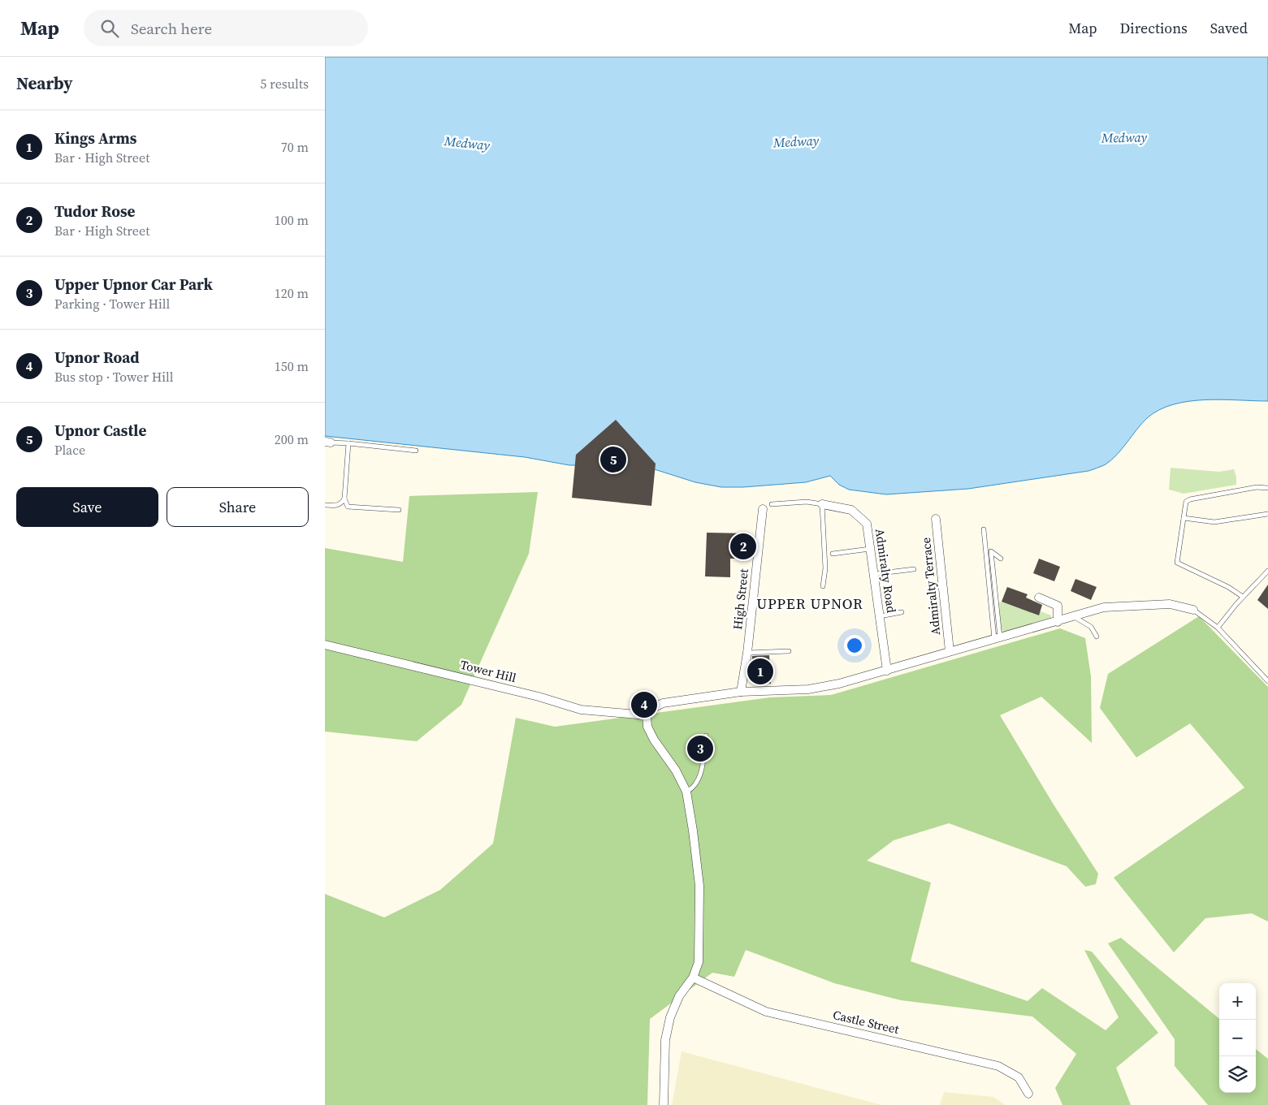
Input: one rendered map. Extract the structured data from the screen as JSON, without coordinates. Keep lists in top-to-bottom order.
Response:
{
  "streets": {
    "street": [
      "Admiralty Road",
      "Admiralty Terrace",
      "High Street",
      "Tower Hill",
      "Castle Street"
    ]
  },
  "districts": ["UPPER UPNOR"],
  "water": ["Medway"],
  "page": {
    "header": "Map",
    "search": "Search here",
    "nav": ["Map", "Directions", "Saved"],
    "heading": ["Nearby", "5 results"],
    "list": [
      {
        "mark": "1",
        "name": "Kings Arms",
        "note": "Bar · High Street",
        "value": "70 m"
      },
      {
        "mark": "2",
        "name": "Tudor Rose",
        "note": "Bar · High Street",
        "value": "100 m"
      },
      {
        "mark": "3",
        "name": "Upper Upnor Car Park",
        "note": "Parking · Tower Hill",
        "value": "120 m"
      },
      {
        "mark": "4",
        "name": "Upnor Road",
        "note": "Bus stop · Tower Hill",
        "value": "150 m"
      },
      {
        "mark": "5",
        "name": "Upnor Castle",
        "note": "Place",
        "value": "200 m"
      }
    ],
    "pins": [
      "5",
      "2",
      "1",
      "4",
      "3"
    ],
    "buttons": ["Save", "Share"],
    "map_buttons": ["+", "−"]
  }
}
